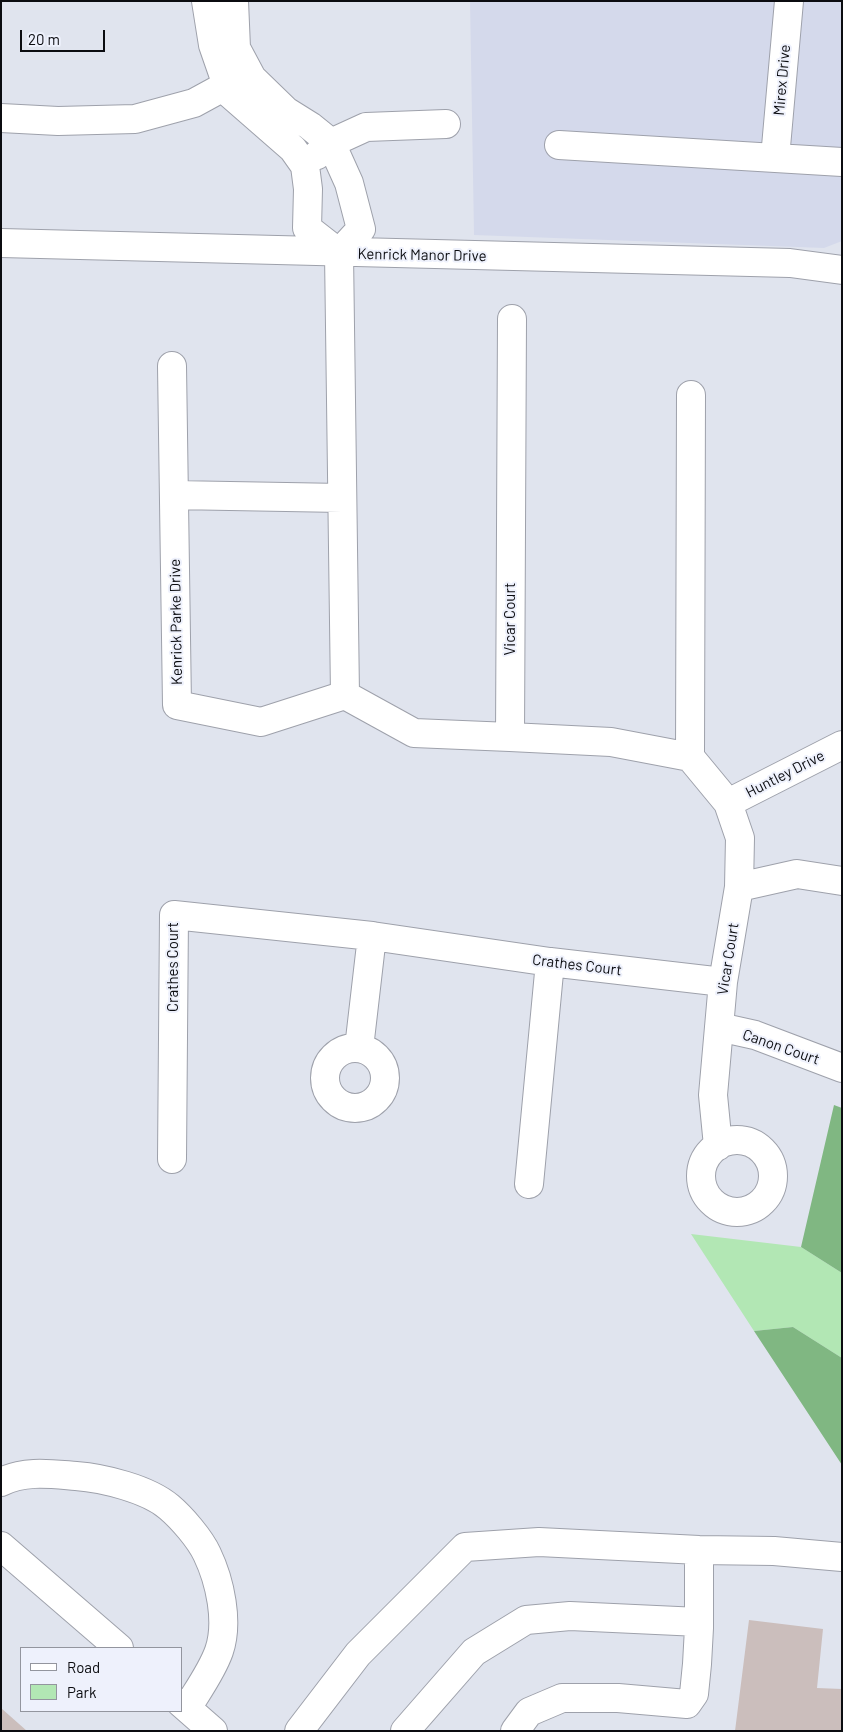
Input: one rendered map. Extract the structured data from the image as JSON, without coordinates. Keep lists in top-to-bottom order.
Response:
{
  "streets": {
    "street": [
      "Mirex Drive",
      "Kenrick Manor Drive",
      "Vicar Court",
      "Kenrick Parke Drive",
      "Huntley Drive",
      "Crathes Court",
      "Canon Court"
    ]
  },
  "crossings": [
    ["Vicar Court", "Huntley Drive"],
    ["Vicar Court", "Crathes Court"],
    ["Vicar Court", "Canon Court"]
  ],
  "legend": ["Road", "Park"],
  "scale_bar": "20 m"
}
